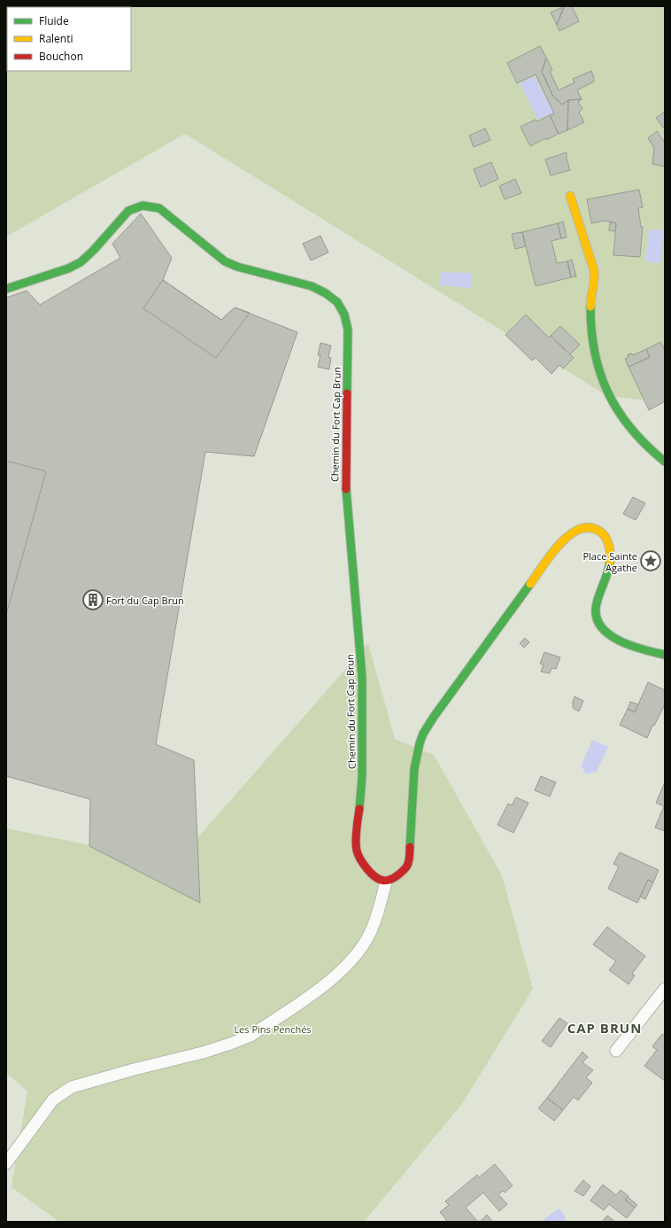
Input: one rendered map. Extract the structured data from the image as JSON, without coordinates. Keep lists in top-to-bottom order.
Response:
{
  "streets": {
    "street": ["Chemin du Fort Cap Brun"]
  },
  "districts": ["CAP BRUN"],
  "parks": ["Les Pins Penchés"],
  "places": {
    "place": ["Place Sainte Agathe"],
    "building": ["Fort du Cap Brun"]
  },
  "legend": ["Fluide", "Ralenti", "Bouchon"]
}
